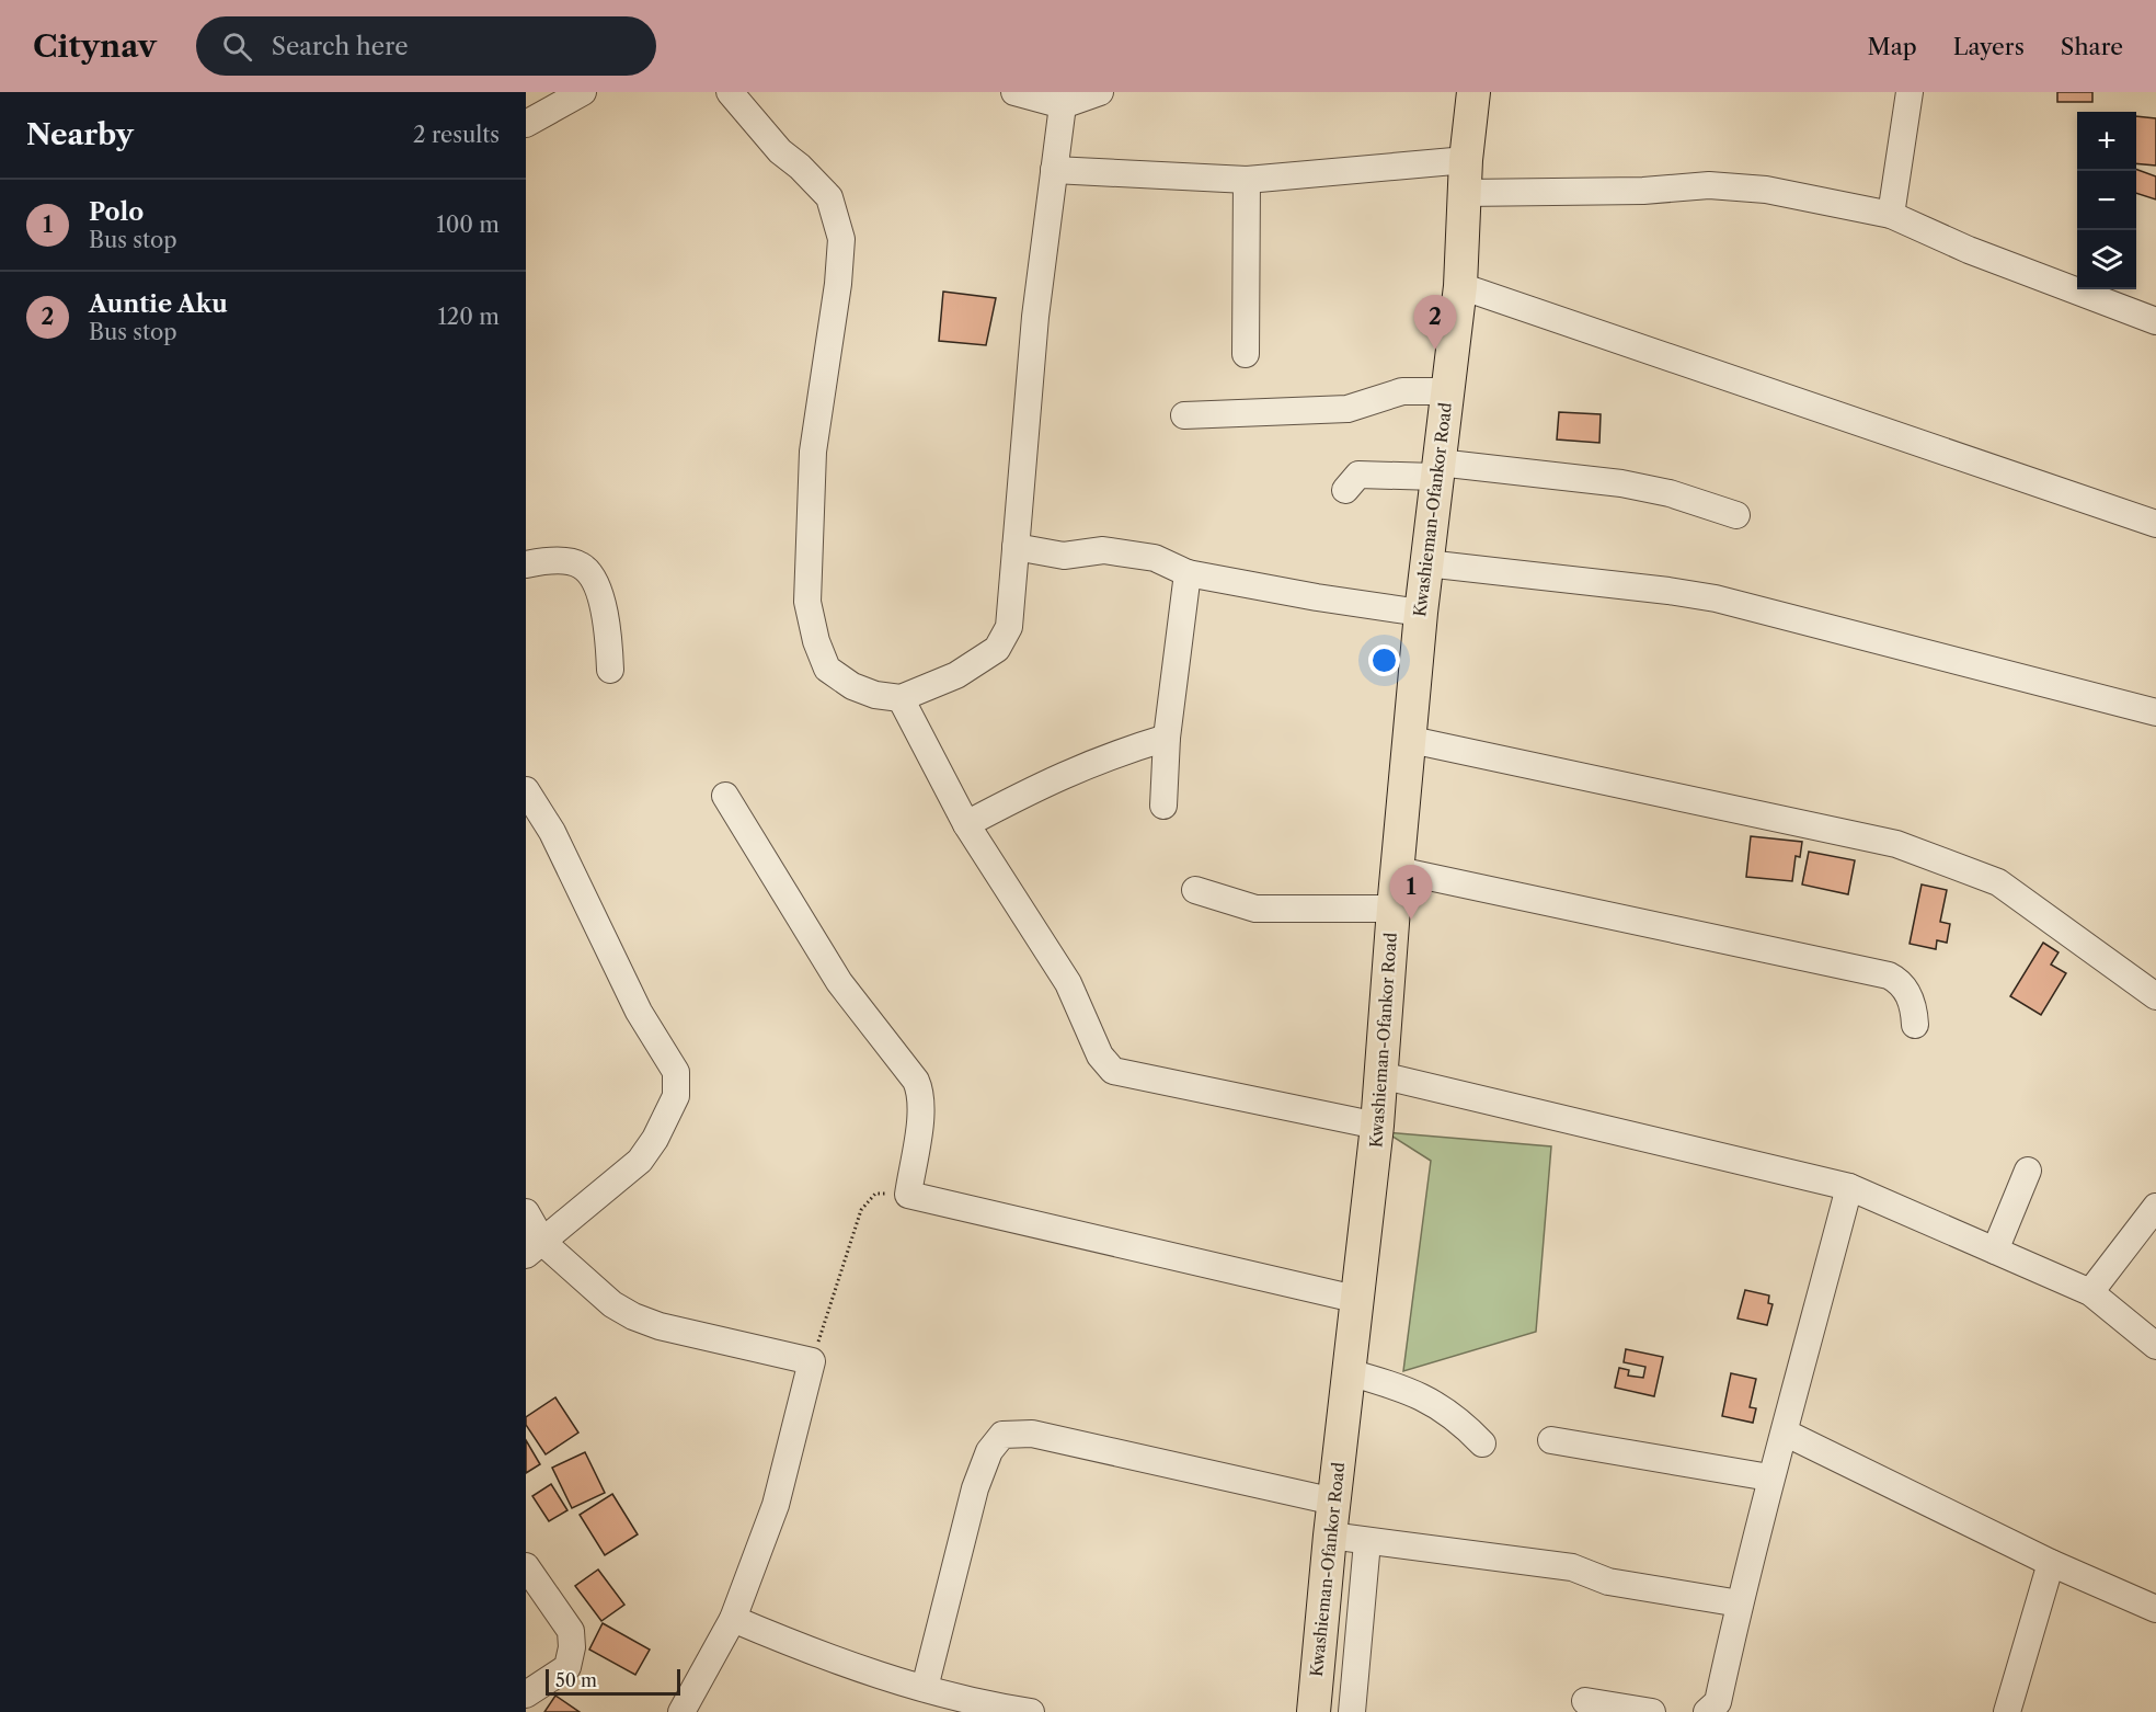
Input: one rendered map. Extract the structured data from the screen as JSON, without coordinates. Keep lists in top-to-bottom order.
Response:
{
  "streets": {
    "main road": ["Kwashieman-Ofankor Road"]
  },
  "scale_bar": "50 m",
  "page": {
    "header": "Citynav",
    "search": "Search here",
    "nav": ["Map", "Layers", "Share"],
    "heading": ["Nearby", "2 results"],
    "map_buttons": ["+", "−"],
    "list": [
      {
        "mark": "1",
        "name": "Polo",
        "note": "Bus stop",
        "value": "100 m"
      },
      {
        "mark": "2",
        "name": "Auntie Aku",
        "note": "Bus stop",
        "value": "120 m"
      }
    ],
    "pins": ["2", "1"],
    "scale": "50 m"
  }
}
